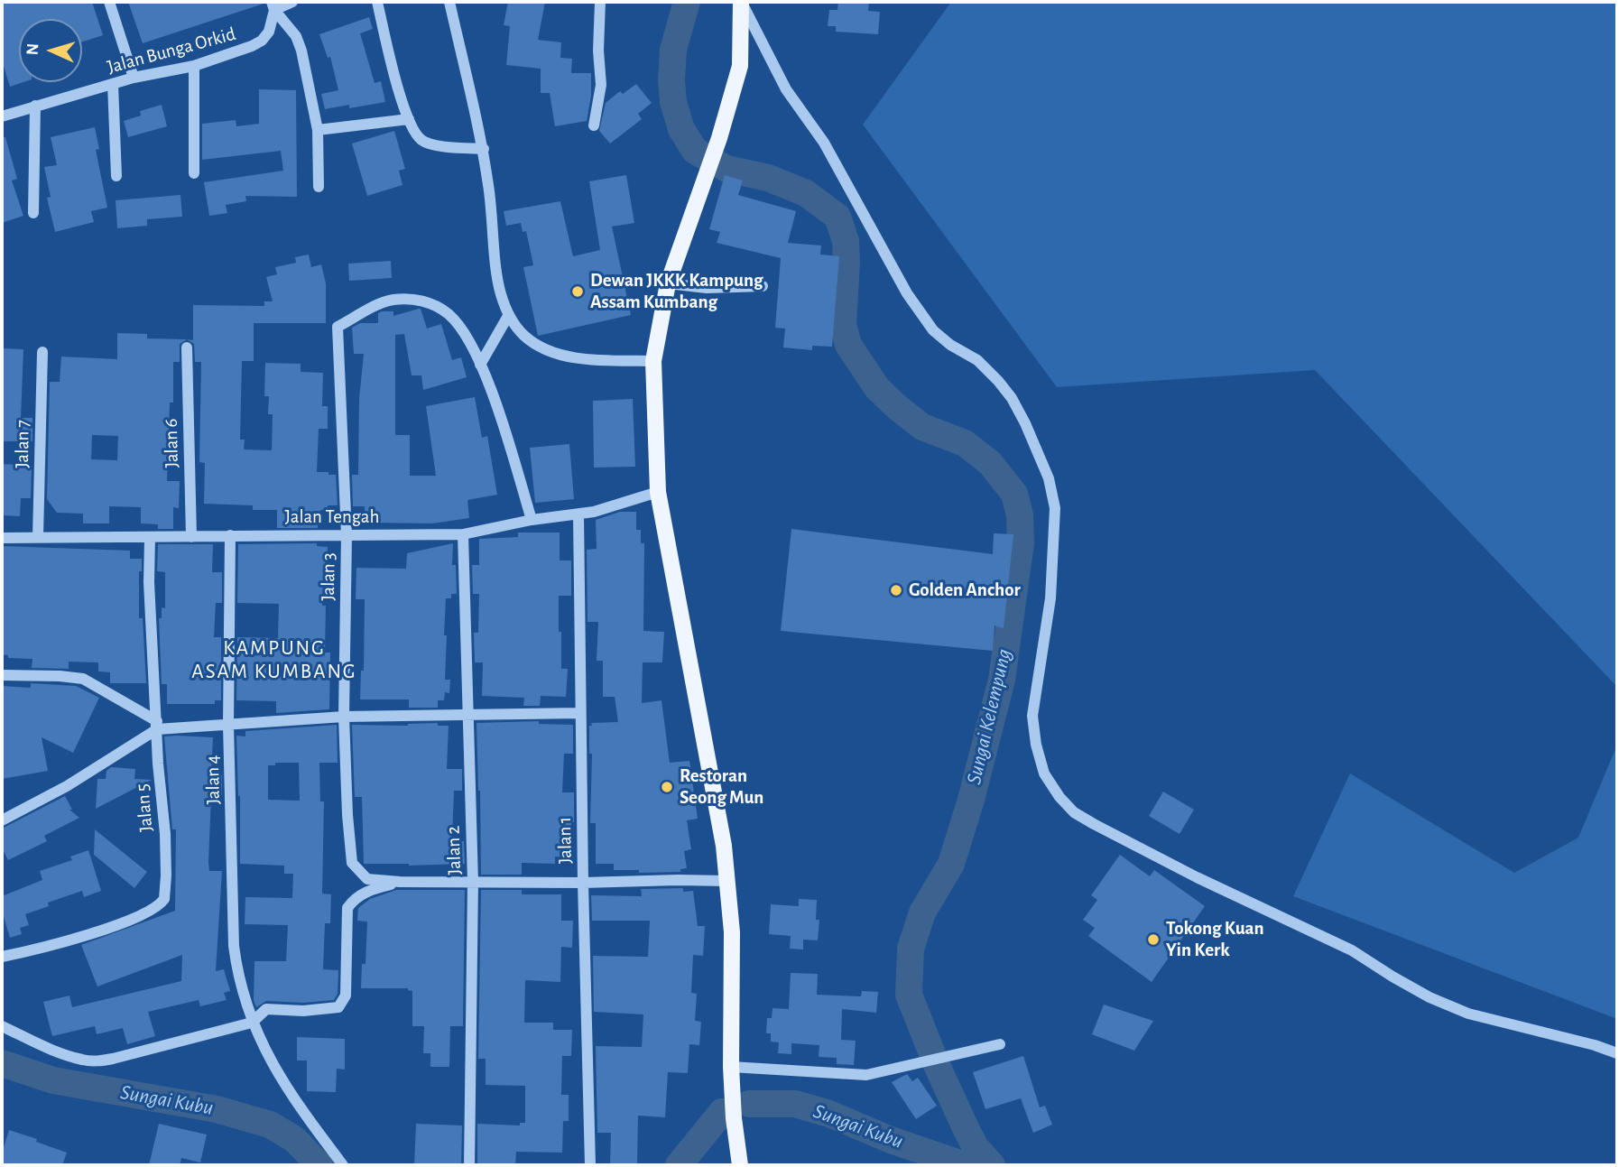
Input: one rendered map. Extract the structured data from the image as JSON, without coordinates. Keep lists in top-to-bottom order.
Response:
{
  "streets": {
    "street": [
      "Jalan Bunga Orkid",
      "Jalan 6",
      "Jalan 7",
      "Jalan Tengah",
      "Jalan 3",
      "Jalan 4",
      "Jalan 5",
      "Jalan 1",
      "Jalan 2"
    ]
  },
  "crossings": [
    ["Jalan 6", "Jalan Tengah"],
    ["Jalan 7", "Jalan Tengah"],
    ["Jalan Tengah", "Jalan 3"],
    ["Jalan Tengah", "Jalan 4"],
    ["Jalan Tengah", "Jalan 5"],
    ["Jalan Tengah", "Jalan 1"],
    ["Jalan Tengah", "Jalan 2"]
  ],
  "districts": ["KAMPUNG ASAM KUMBANG"],
  "water": ["Sungai Kelempung", "Sungai Kubu"],
  "places": [
    "Dewan JKKK Kampung Assam Kumbang",
    "Golden Anchor",
    "Restoran Seong Mun",
    "Tokong Kuan Yin Kerk"
  ],
  "north": "left"
}
